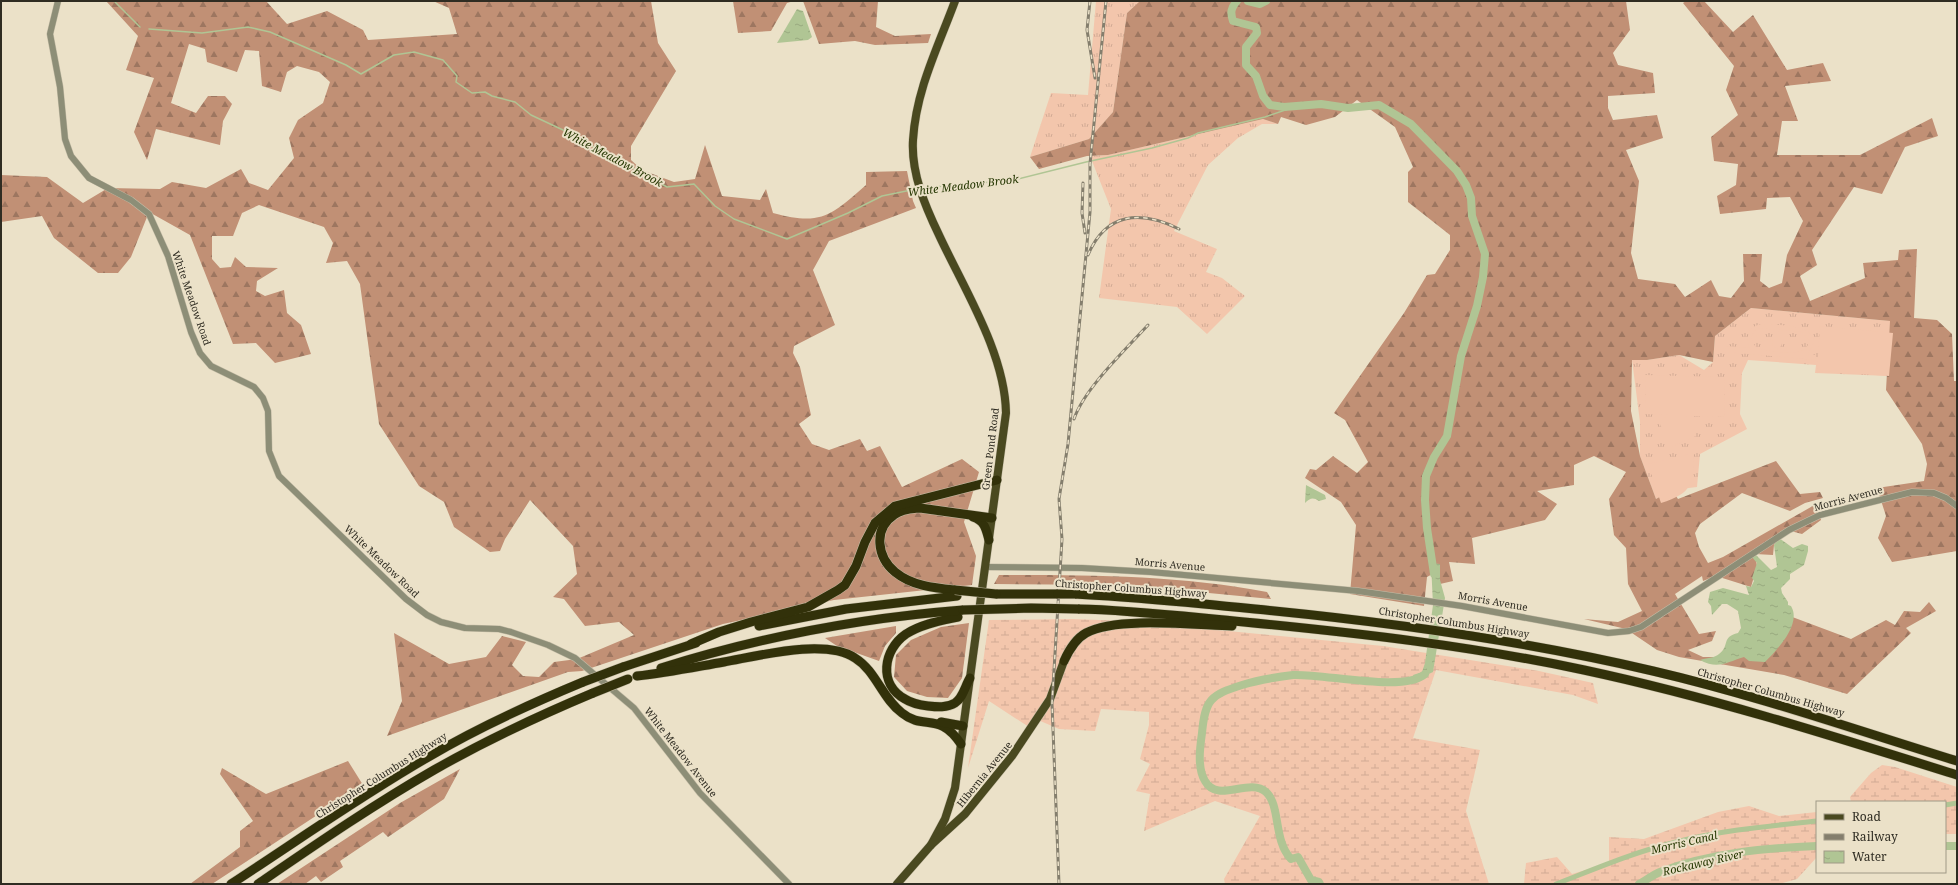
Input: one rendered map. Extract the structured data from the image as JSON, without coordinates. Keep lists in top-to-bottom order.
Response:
{
  "streets": {
    "highway": ["Christopher Columbus Highway"],
    "main road": ["Green Pond Road", "Hibernia Avenue"],
    "street": ["White Meadow Road", "Morris Avenue", "White Meadow Avenue"]
  },
  "crossings": [
    ["White Meadow Road", "White Meadow Avenue"],
    ["Green Pond Road", "Morris Avenue"],
    ["Green Pond Road", "Hibernia Avenue"]
  ],
  "water": ["White Meadow Brook", "Morris Canal", "Rockaway River"],
  "legend": ["Road", "Railway", "Water"]
}
